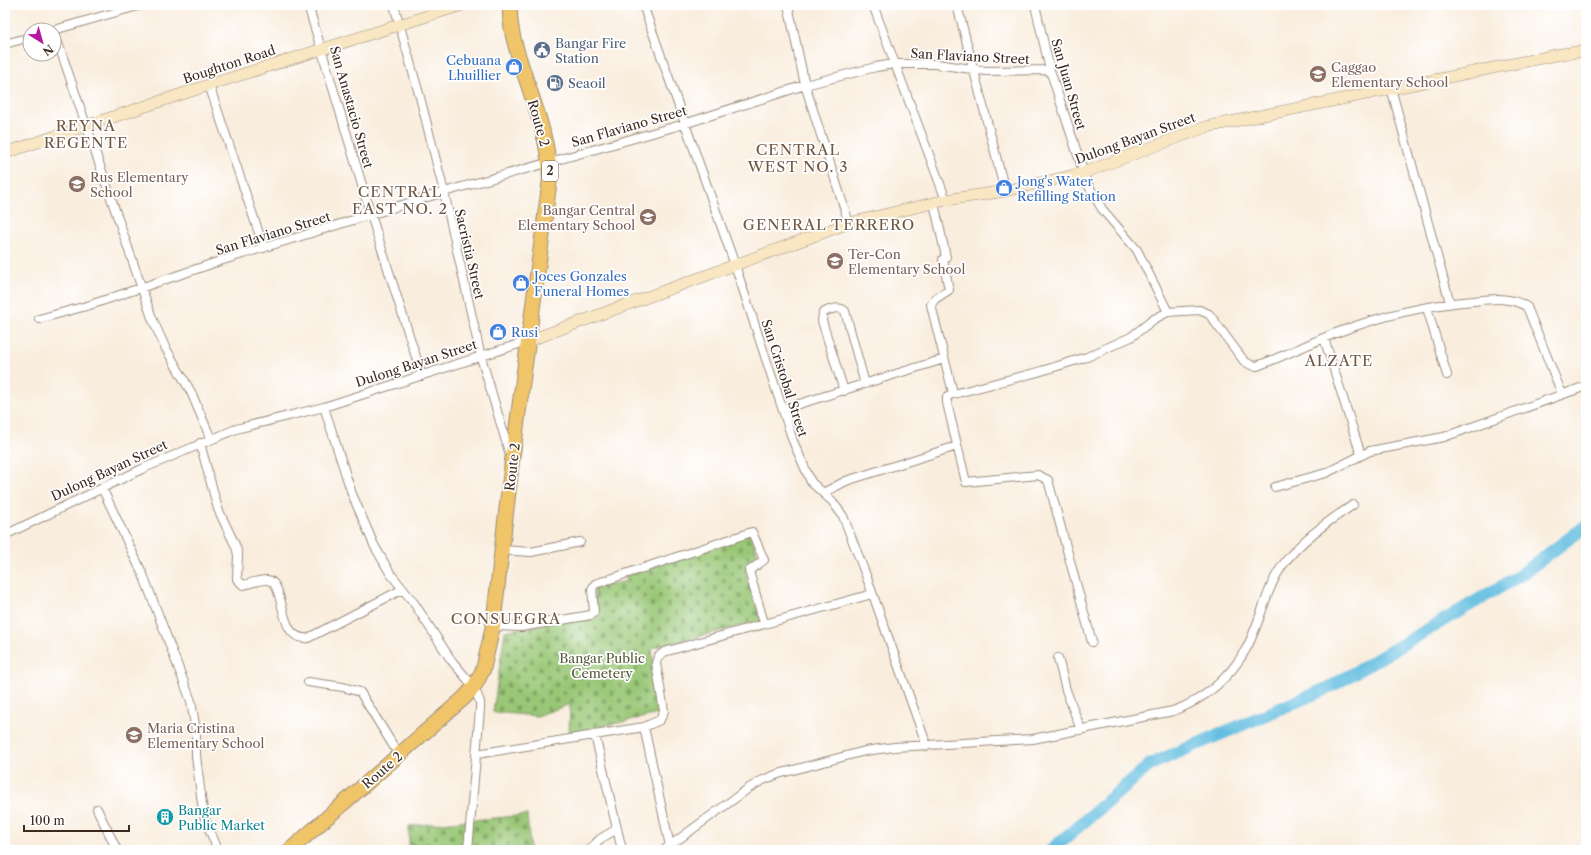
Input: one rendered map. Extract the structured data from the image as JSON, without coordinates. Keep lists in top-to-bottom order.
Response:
{
  "streets": {
    "highway": ["Route 2", "2"],
    "street": [
      "San Flaviano Street",
      "Boughton Road",
      "San Juan Street",
      "San Anastacio Street",
      "Dulong Bayan Street",
      "Sacristia Street",
      "San Cristobal Street"
    ]
  },
  "crossings": [
    ["San Flaviano Street", "San Juan Street"],
    ["San Flaviano Street", "San Anastacio Street"],
    ["San Flaviano Street", "Route 2"],
    ["San Flaviano Street", "Sacristia Street"],
    ["San Flaviano Street", "San Cristobal Street"],
    ["Boughton Road", "San Anastacio Street"],
    ["Boughton Road", "Sacristia Street"],
    ["San Juan Street", "Dulong Bayan Street"],
    ["San Anastacio Street", "Dulong Bayan Street"],
    ["Route 2", "Dulong Bayan Street"],
    ["Route 2", "Sacristia Street"],
    ["Dulong Bayan Street", "Sacristia Street"],
    ["Dulong Bayan Street", "San Cristobal Street"]
  ],
  "districts": [
    "REYNA REGENTE",
    "CENTRAL WEST NO. 3",
    "CENTRAL EAST NO. 2",
    "GENERAL TERRERO",
    "ALZATE",
    "CONSUEGRA"
  ],
  "parks": ["Bangar Public Cemetery"],
  "places": {
    "public building": ["Bangar Fire Station"],
    "shop": [
      "Cebuana Lhuillier",
      "Jong's Water Refilling Station",
      "Joces Gonzales Funeral Homes",
      "Rusi"
    ],
    "school or university": [
      "Caggao Elementary School",
      "Rus Elementary School",
      "Bangar Central Elementary School",
      "Ter-Con Elementary School",
      "Maria Cristina Elementary School"
    ],
    "fuel station": ["Seaoil"],
    "building": ["Bangar Public Market"]
  },
  "scale_bar": "100 m",
  "north": "bottom right"
}
